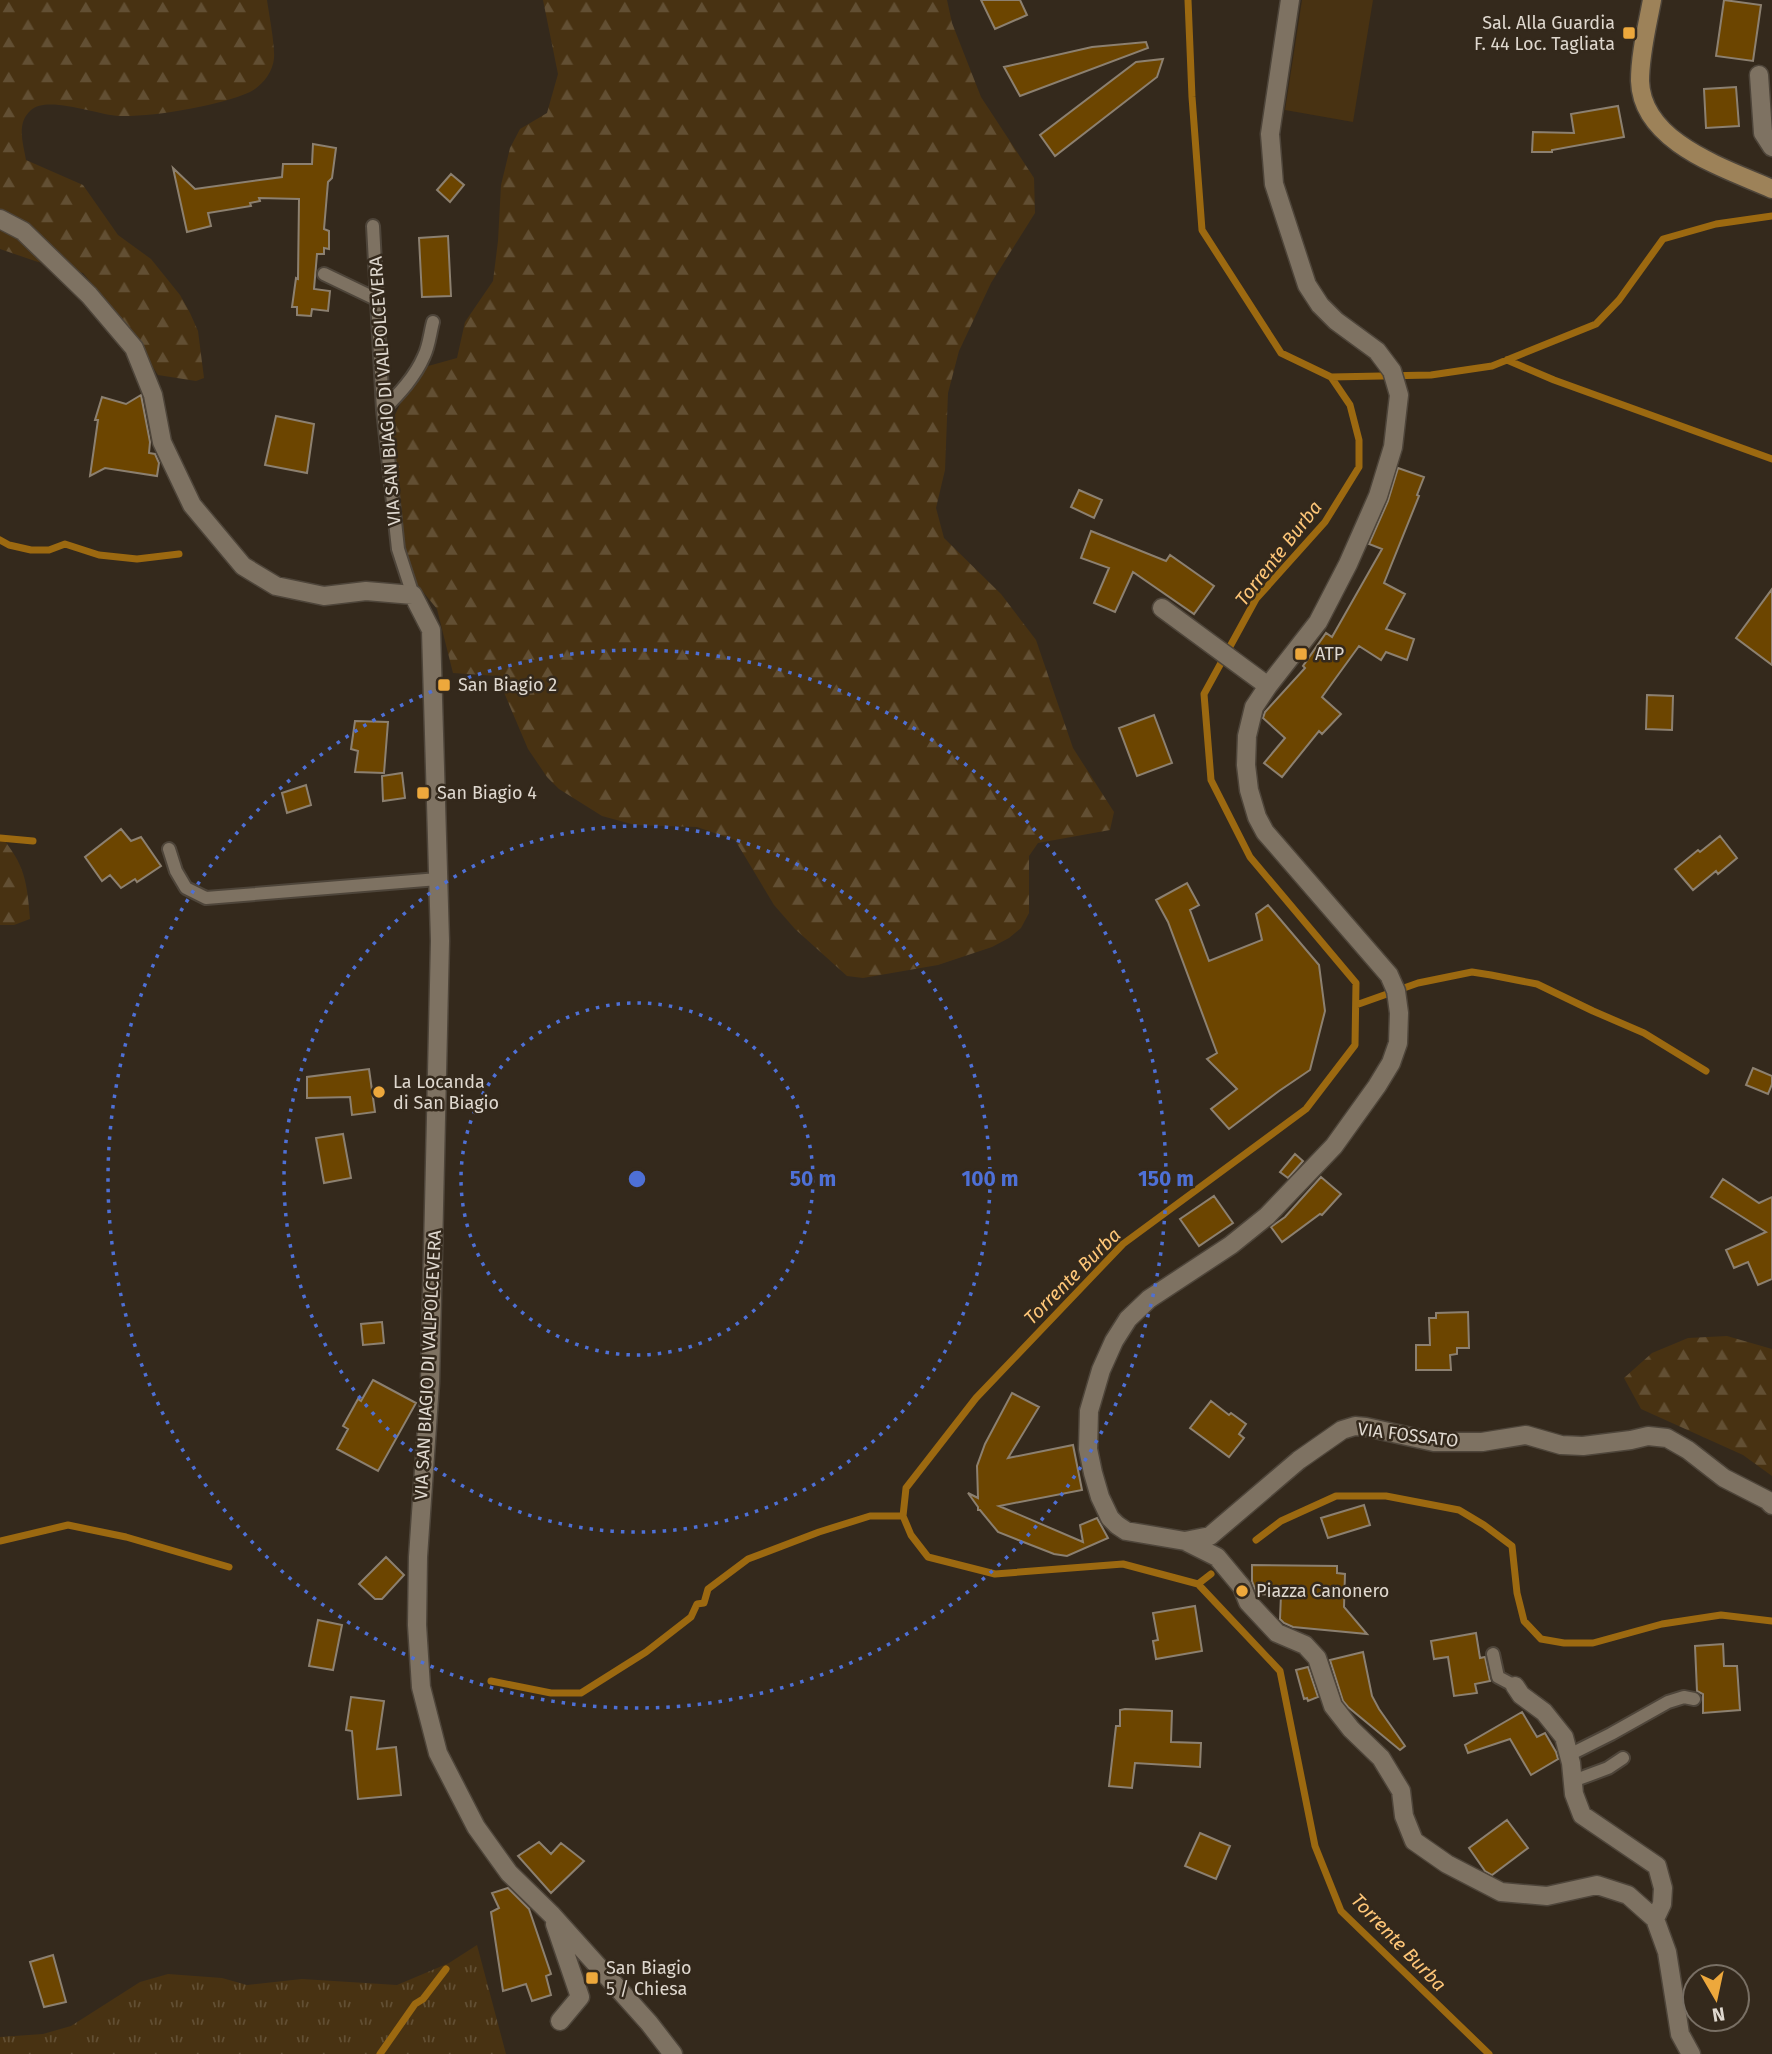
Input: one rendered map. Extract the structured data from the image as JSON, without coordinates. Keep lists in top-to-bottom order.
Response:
{
  "streets": {
    "street": ["VIA SAN BIAGIO DI VALPOLCEVERA", "VIA FOSSATO"]
  },
  "water": ["Torrente Burba"],
  "places": {
    "transit": [
      "Sal. Alla Guardia F. 44 Loc. Tagliata",
      "ATP",
      "San Biagio 2",
      "San Biagio 4",
      "San Biagio 5 / Chiesa"
    ],
    "other": ["La Locanda di San Biagio", "Piazza Canonero"]
  },
  "north": "bottom",
  "rings": ["50 m", "100 m", "150 m"]
}
